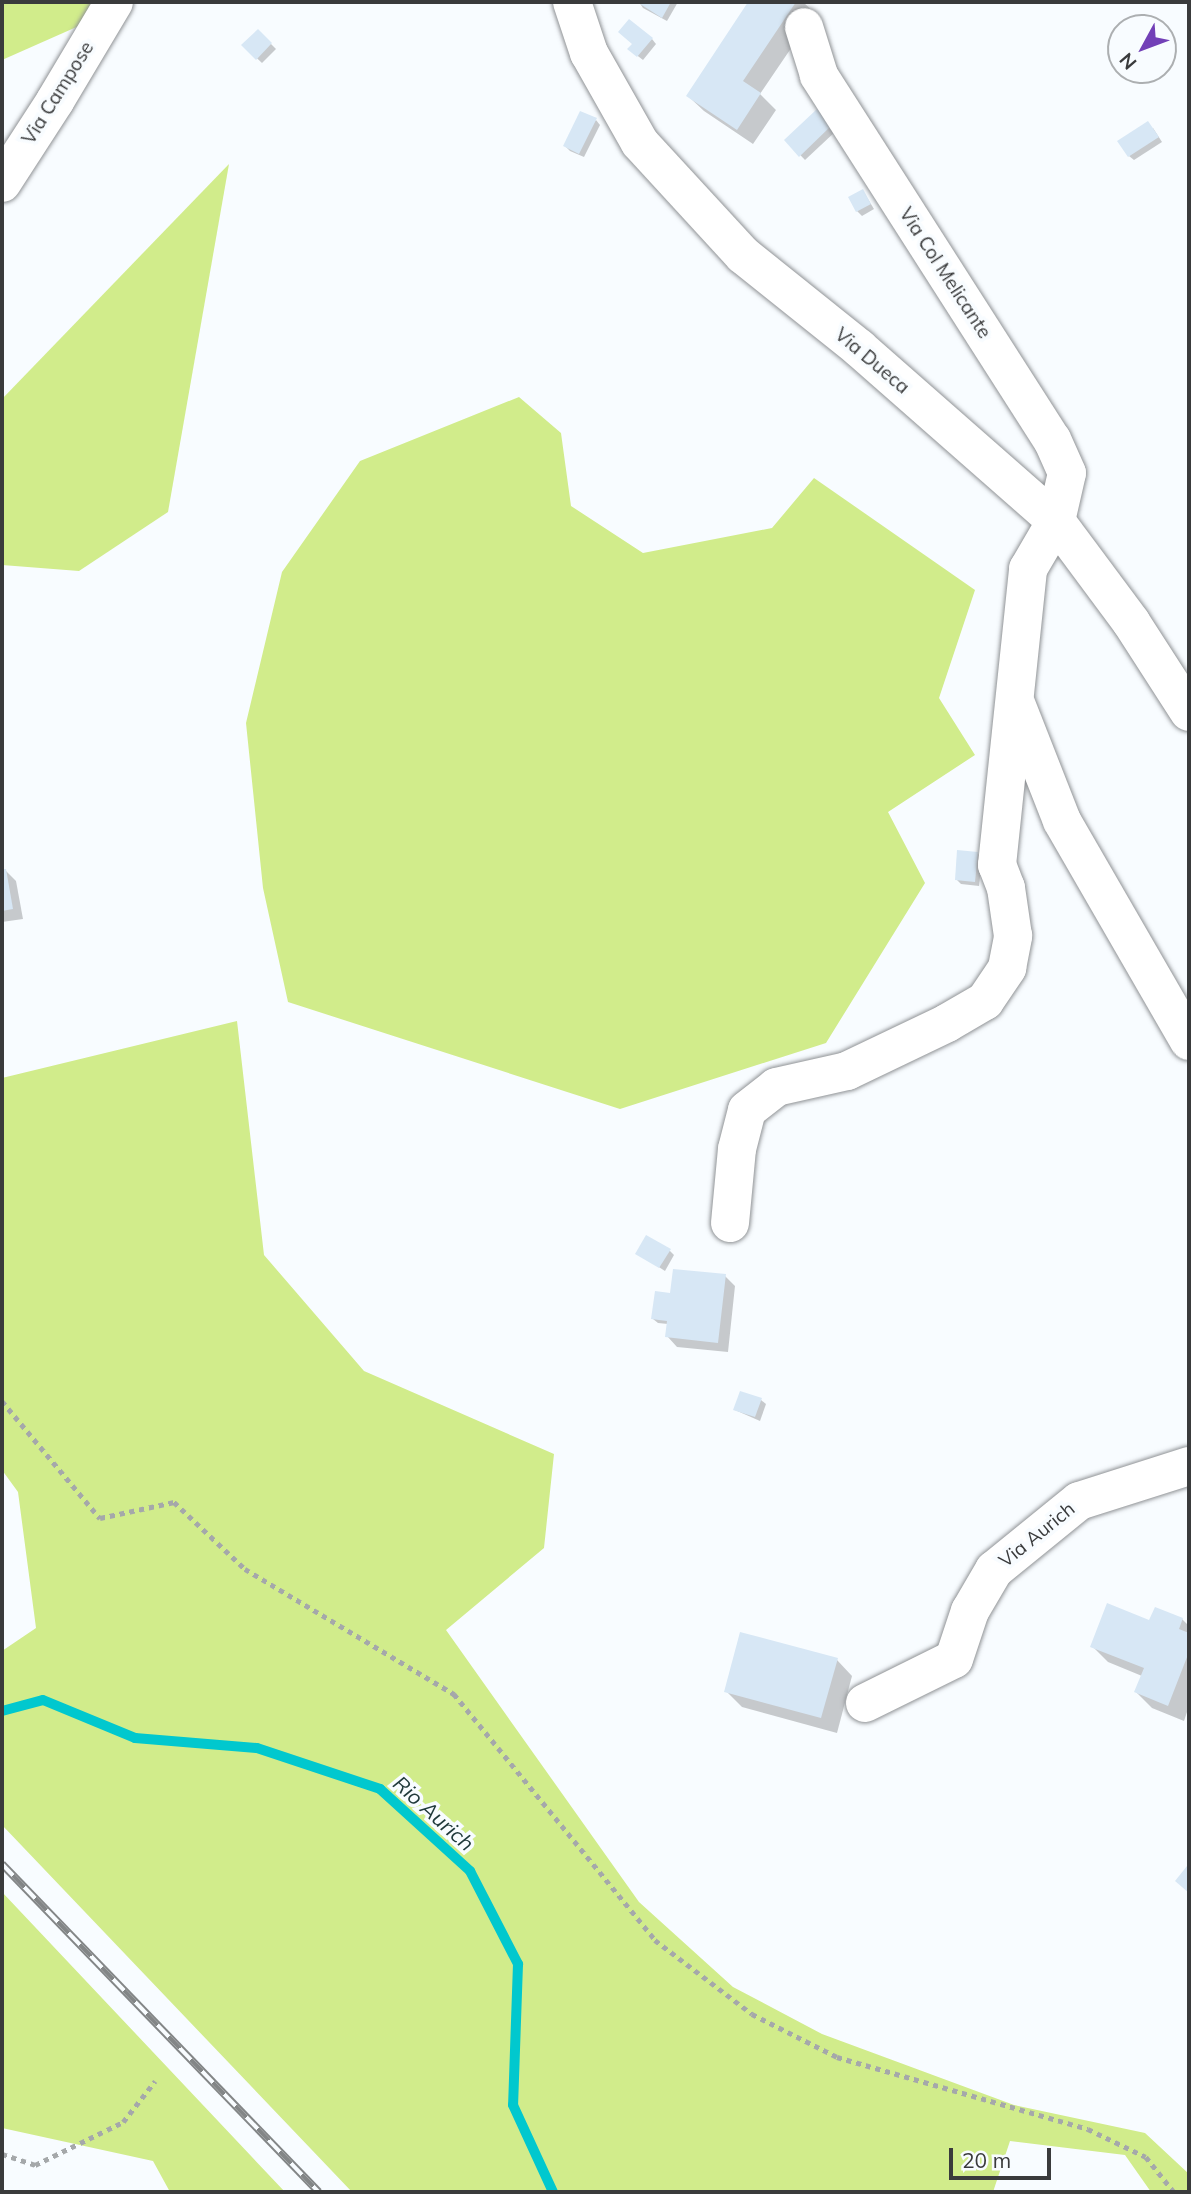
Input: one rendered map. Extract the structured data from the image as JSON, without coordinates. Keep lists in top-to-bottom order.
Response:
{
  "streets": {
    "street": [
      "Via Campose",
      "Via Col Melicante",
      "Via Dueca",
      "Via Aurich"
    ]
  },
  "crossings": [
    ["Via Col Melicante", "Via Dueca"]
  ],
  "water": ["Rio Aurich"],
  "scale_bar": "20 m",
  "north": "bottom left"
}
